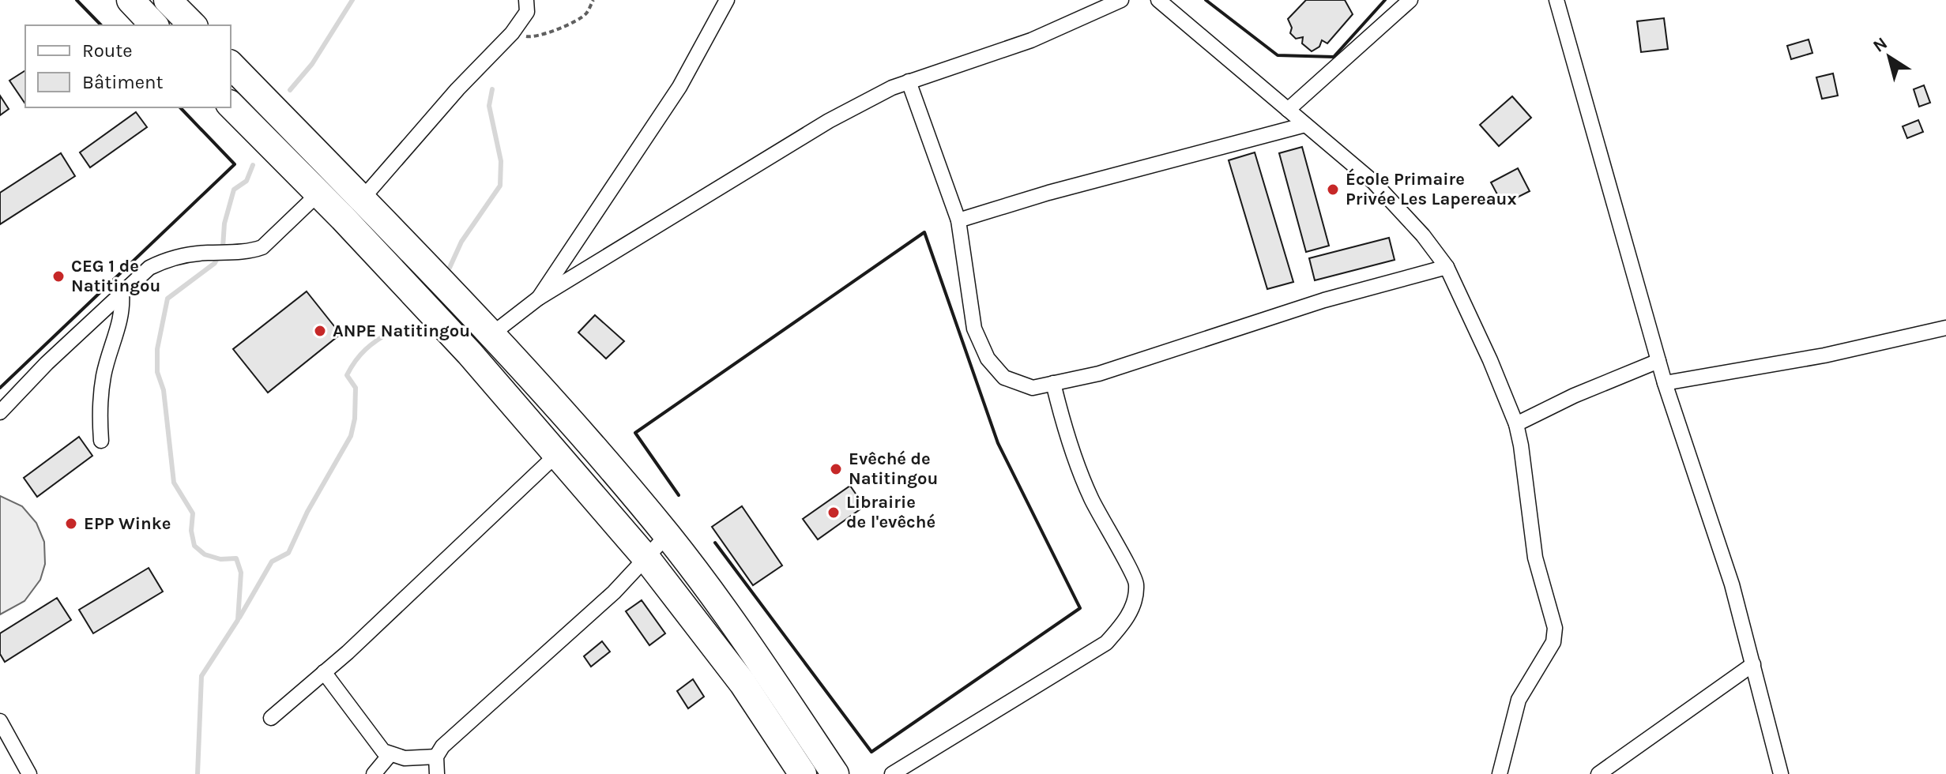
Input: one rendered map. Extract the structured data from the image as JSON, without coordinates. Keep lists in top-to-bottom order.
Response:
{
  "places": [
    "École Primaire Privée Les Lapereaux",
    "CEG 1 de Natitingou",
    "ANPE Natitingou",
    "Evêché de Natitingou",
    "Librairie de l'evêché",
    "EPP Winke"
  ],
  "legend": ["Route", "Bâtiment"],
  "north": "top left"
}
